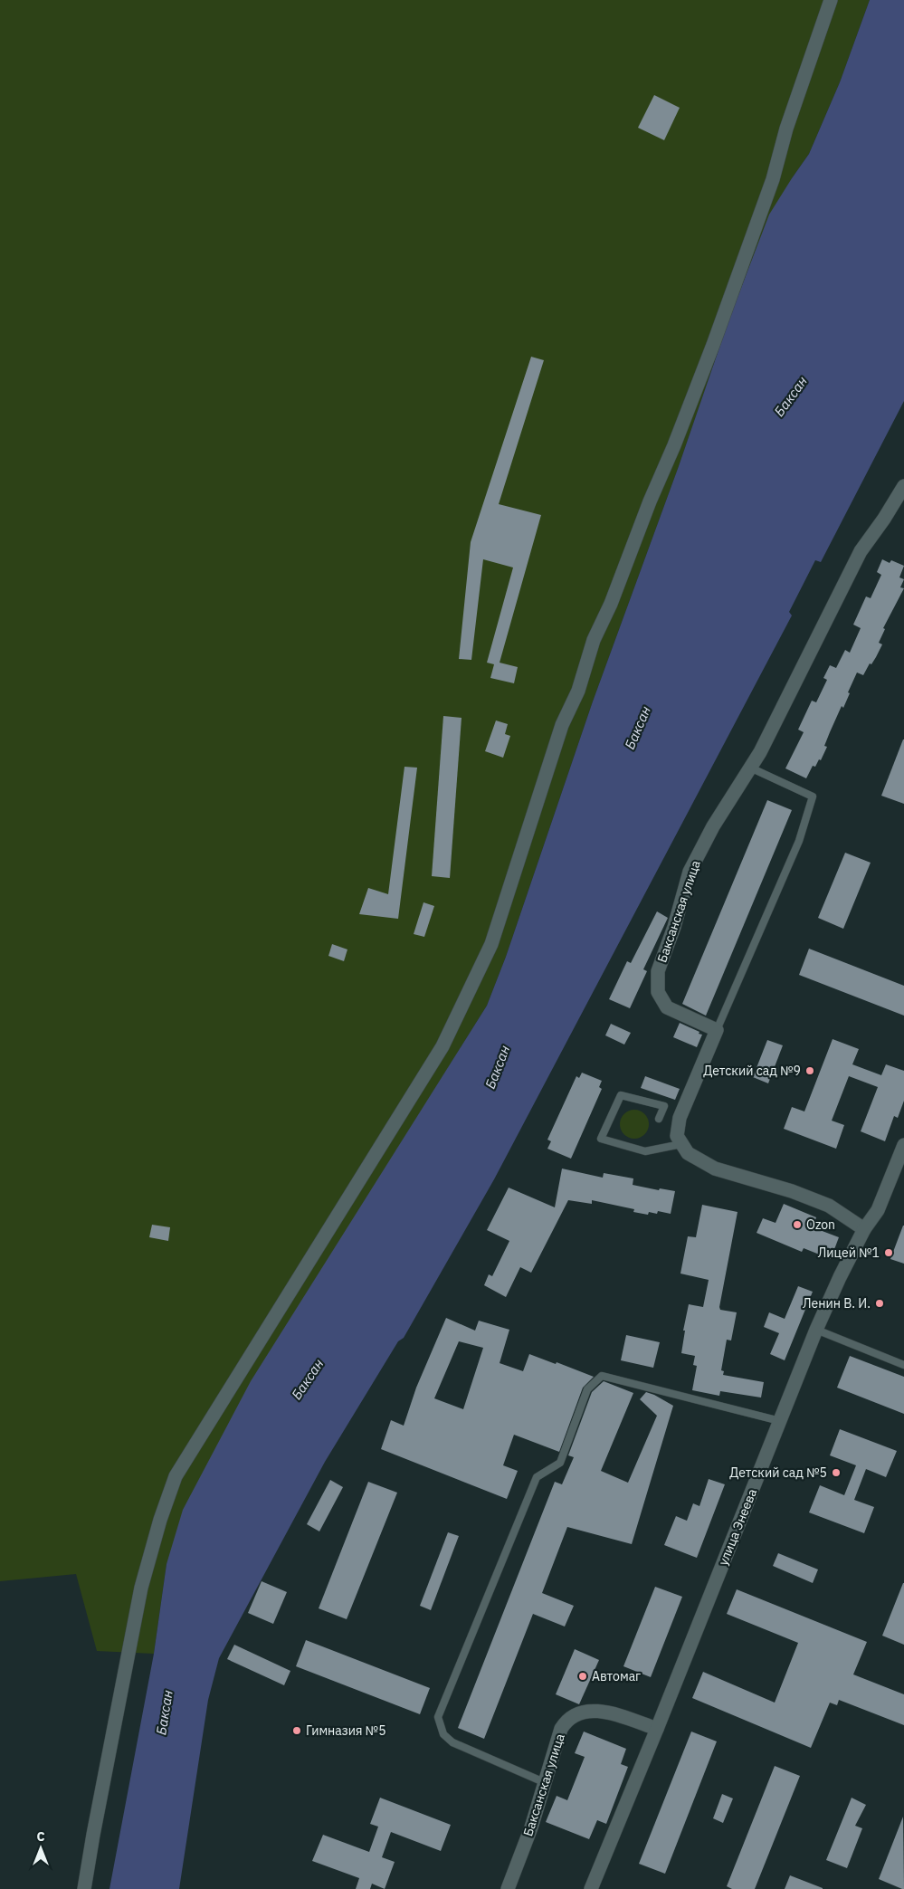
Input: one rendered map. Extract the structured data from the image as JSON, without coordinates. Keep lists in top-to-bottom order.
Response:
{
  "streets": {
    "street": ["Баксанская улица", "улица Энеева"]
  },
  "crossings": [
    ["Баксанская улица", "улица Энеева"]
  ],
  "water": ["Баксан"],
  "places": [
    "Детский сад №9",
    "Ozon",
    "Лицей №1",
    "Ленин В. И.",
    "Детский сад №5",
    "Автомаг",
    "Гимназия №5"
  ],
  "north": "top"
}
